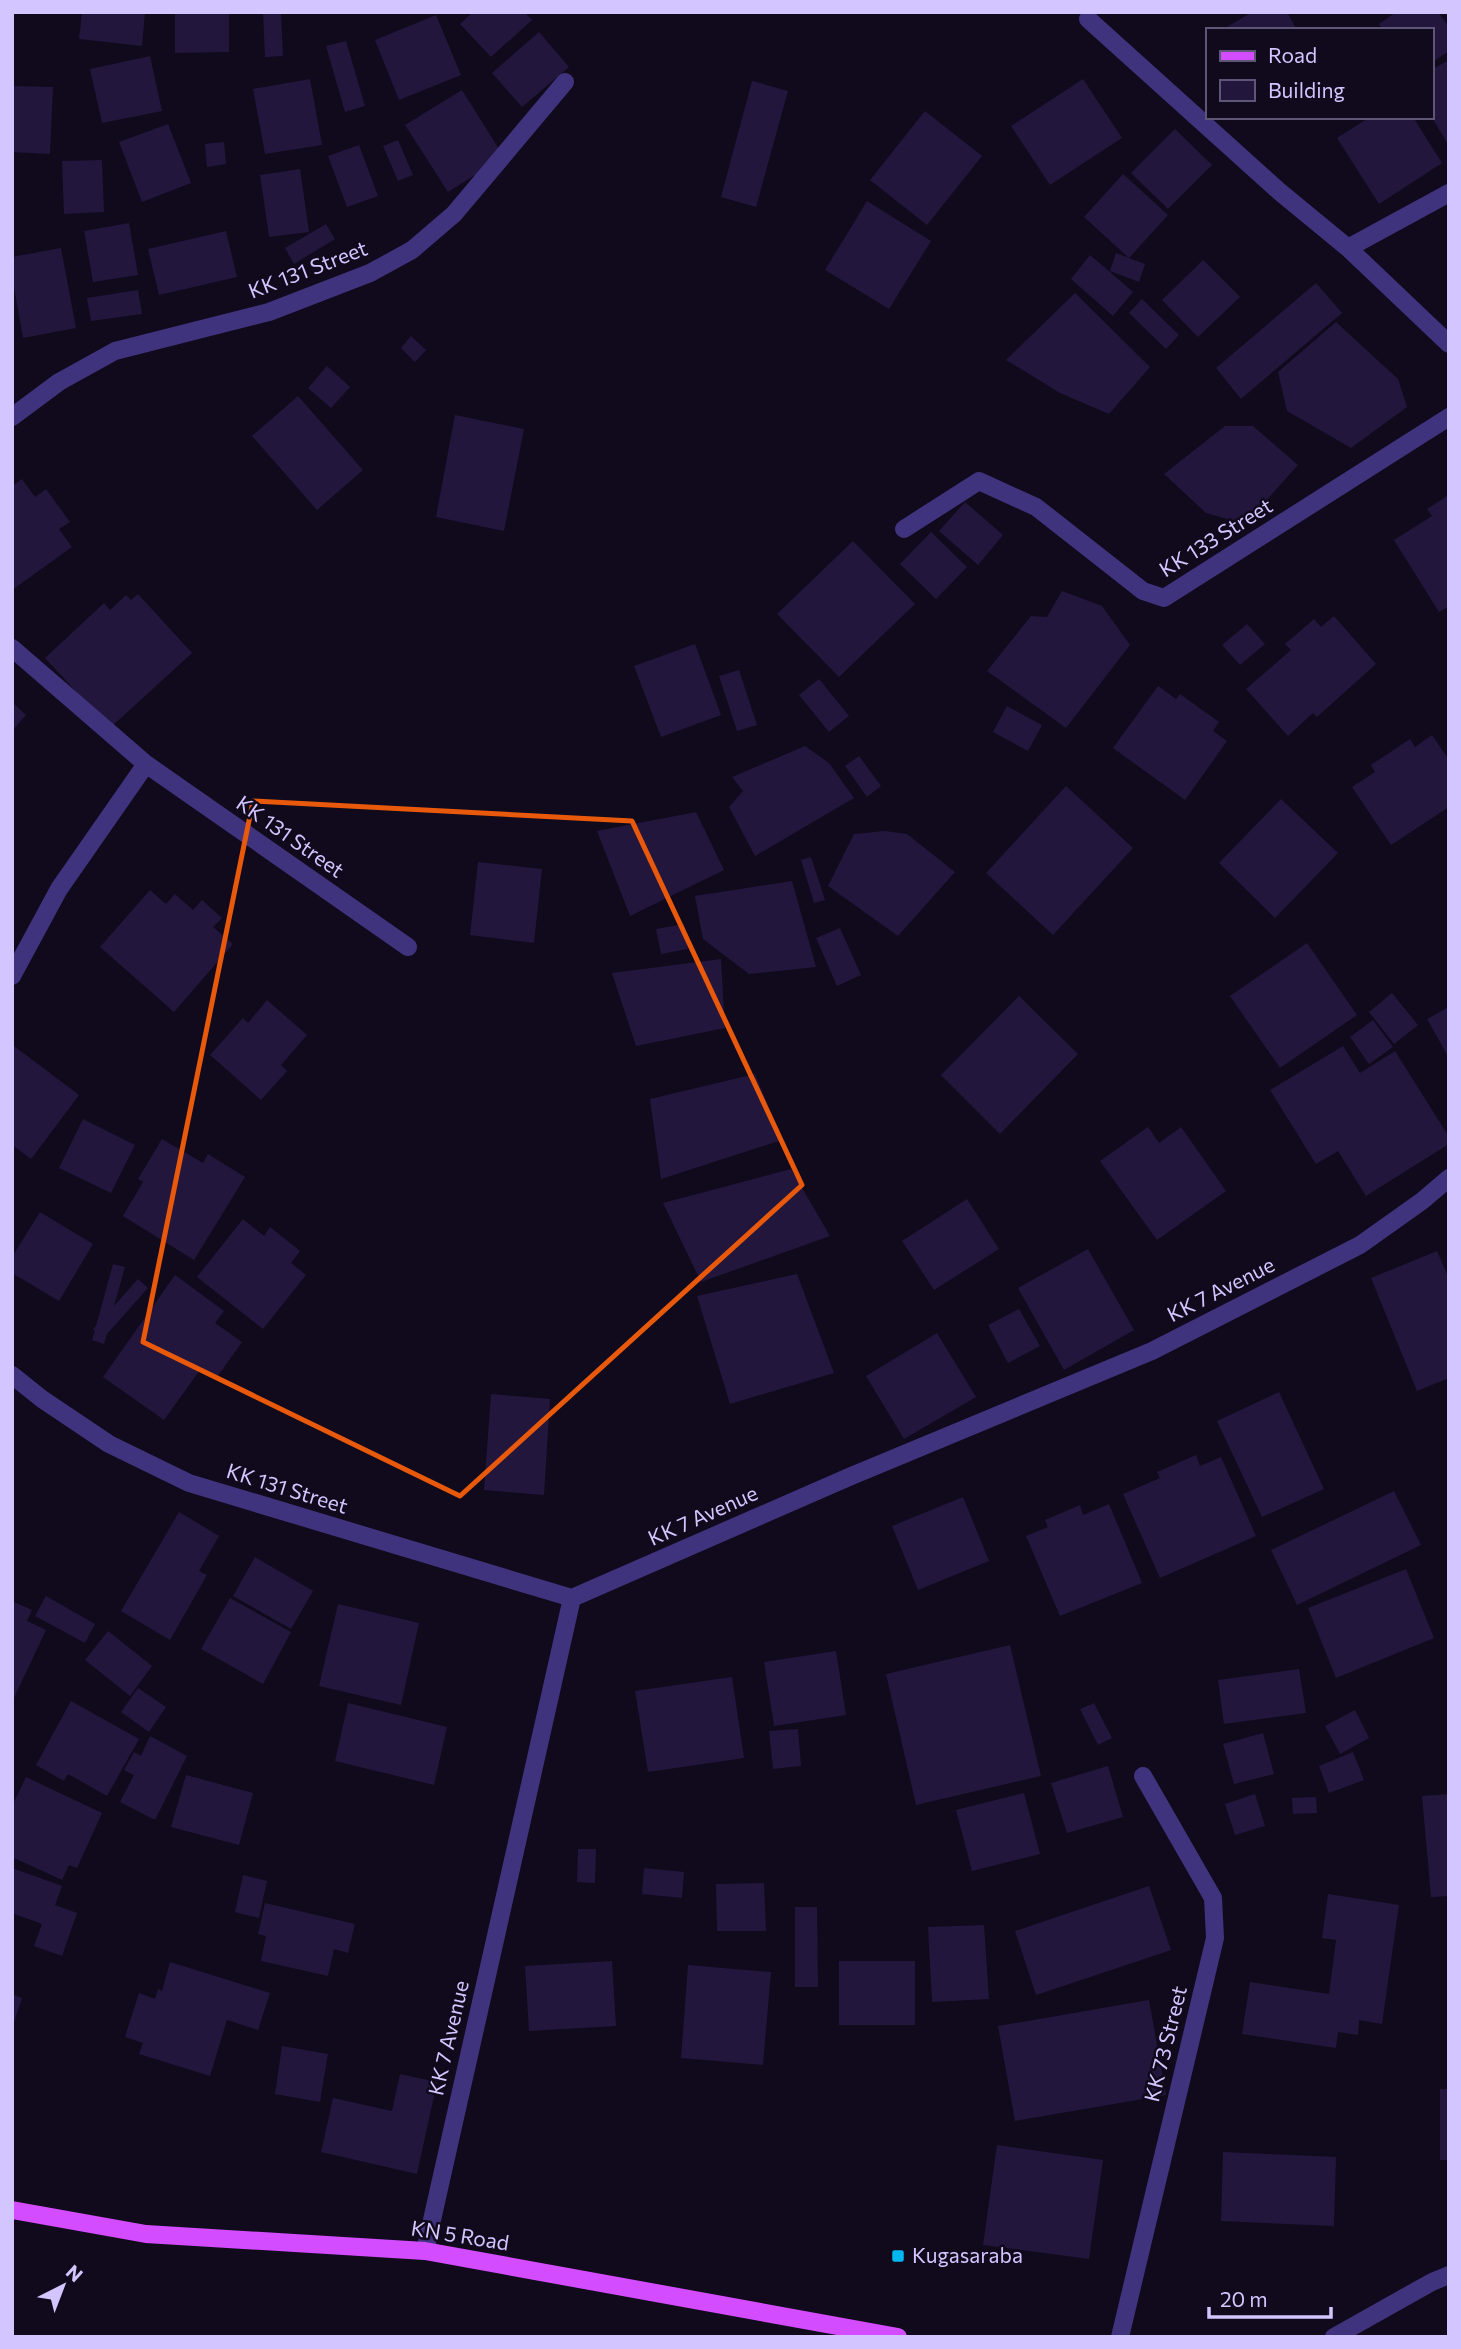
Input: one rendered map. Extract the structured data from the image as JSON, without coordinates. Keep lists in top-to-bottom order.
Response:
{
  "streets": {
    "main road": ["KN 5 Road"],
    "street": [
      "KK 131 Street",
      "KK 133 Street",
      "KK 7 Avenue",
      "KK 73 Street"
    ]
  },
  "crossings": [
    ["KK 131 Street", "KK 7 Avenue"],
    ["KK 7 Avenue", "KN 5 Road"]
  ],
  "places": {
    "transit": ["Kugasaraba"]
  },
  "legend": ["Road", "Building"],
  "scale_bar": "20 m",
  "north": "top right"
}
